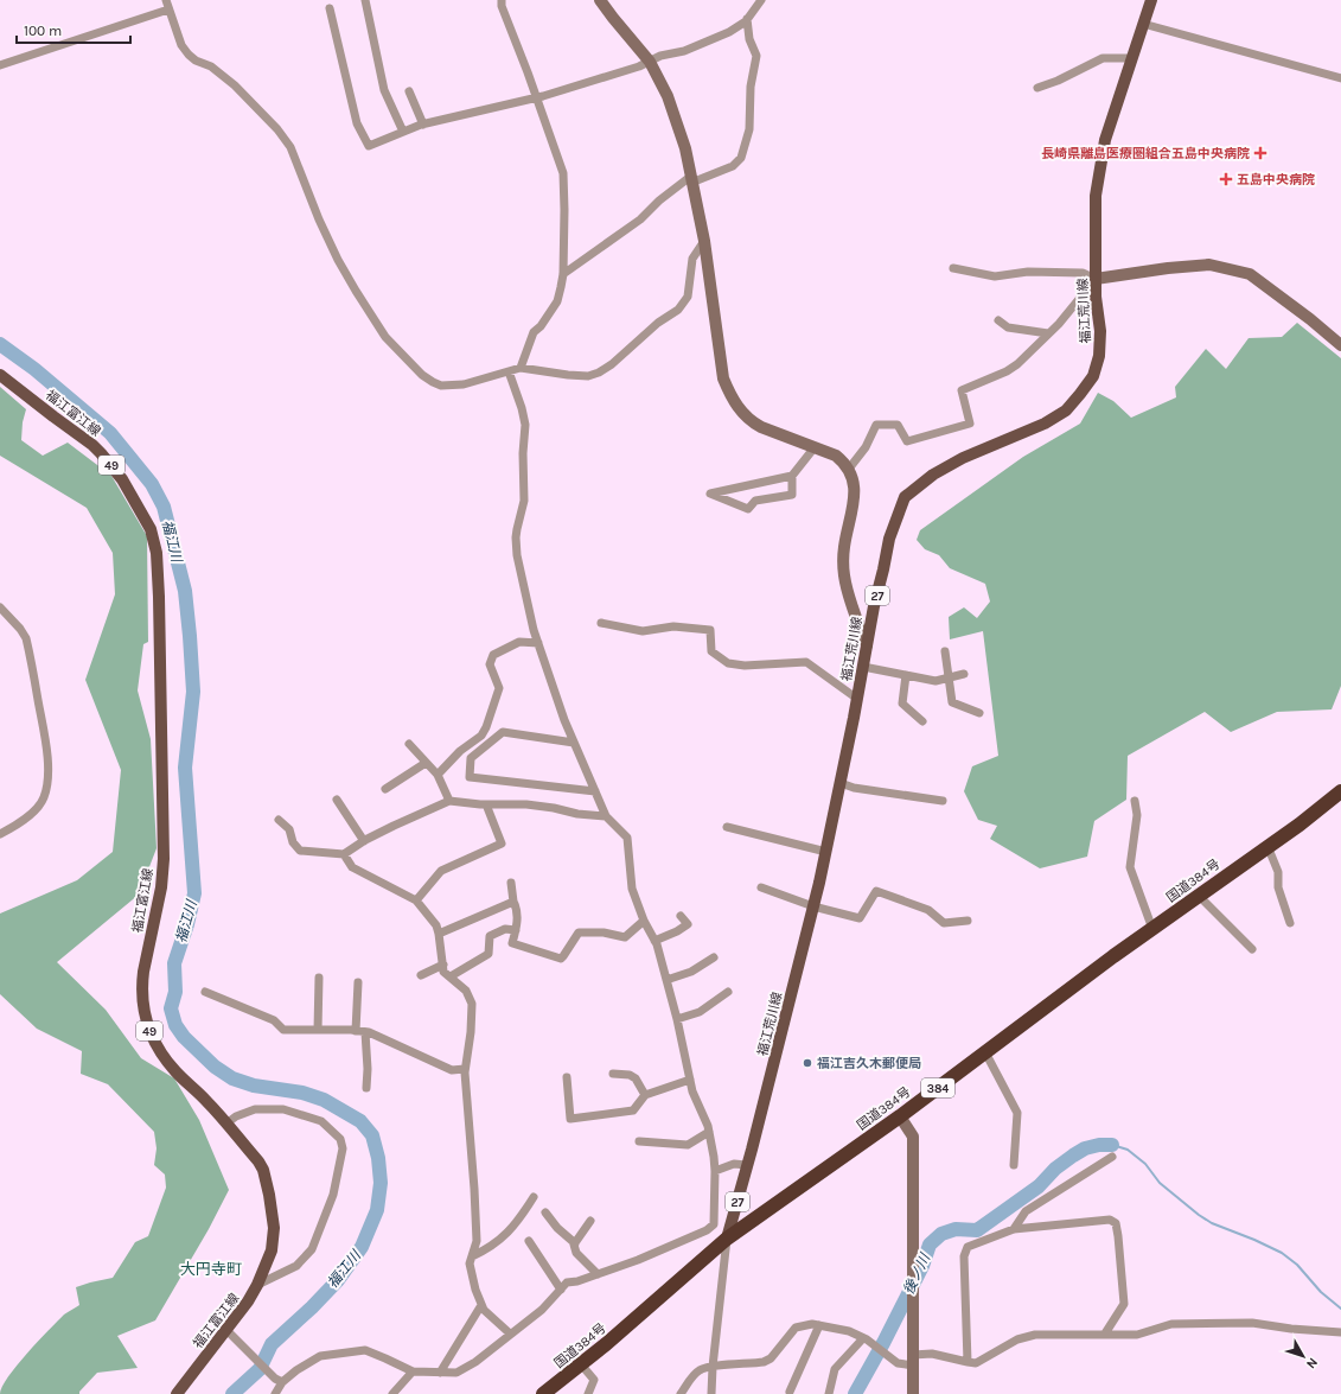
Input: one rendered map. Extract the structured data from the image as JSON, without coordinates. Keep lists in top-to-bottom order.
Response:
{
  "streets": {
    "highway": ["国道384号", "384"],
    "main road": [
      "福江荒川線",
      "福江富江線",
      "49",
      "27"
    ]
  },
  "crossings": [
    ["福江荒川線", "国道384号"]
  ],
  "districts": ["大円寺町"],
  "water": ["福江川", "後ノ川"],
  "places": {
    "health": ["長崎県離島医療圏組合五島中央病院", "五島中央病院"],
    "other": ["福江吉久木郵便局"]
  },
  "scale_bar": "100 m",
  "north": "bottom right"
}
